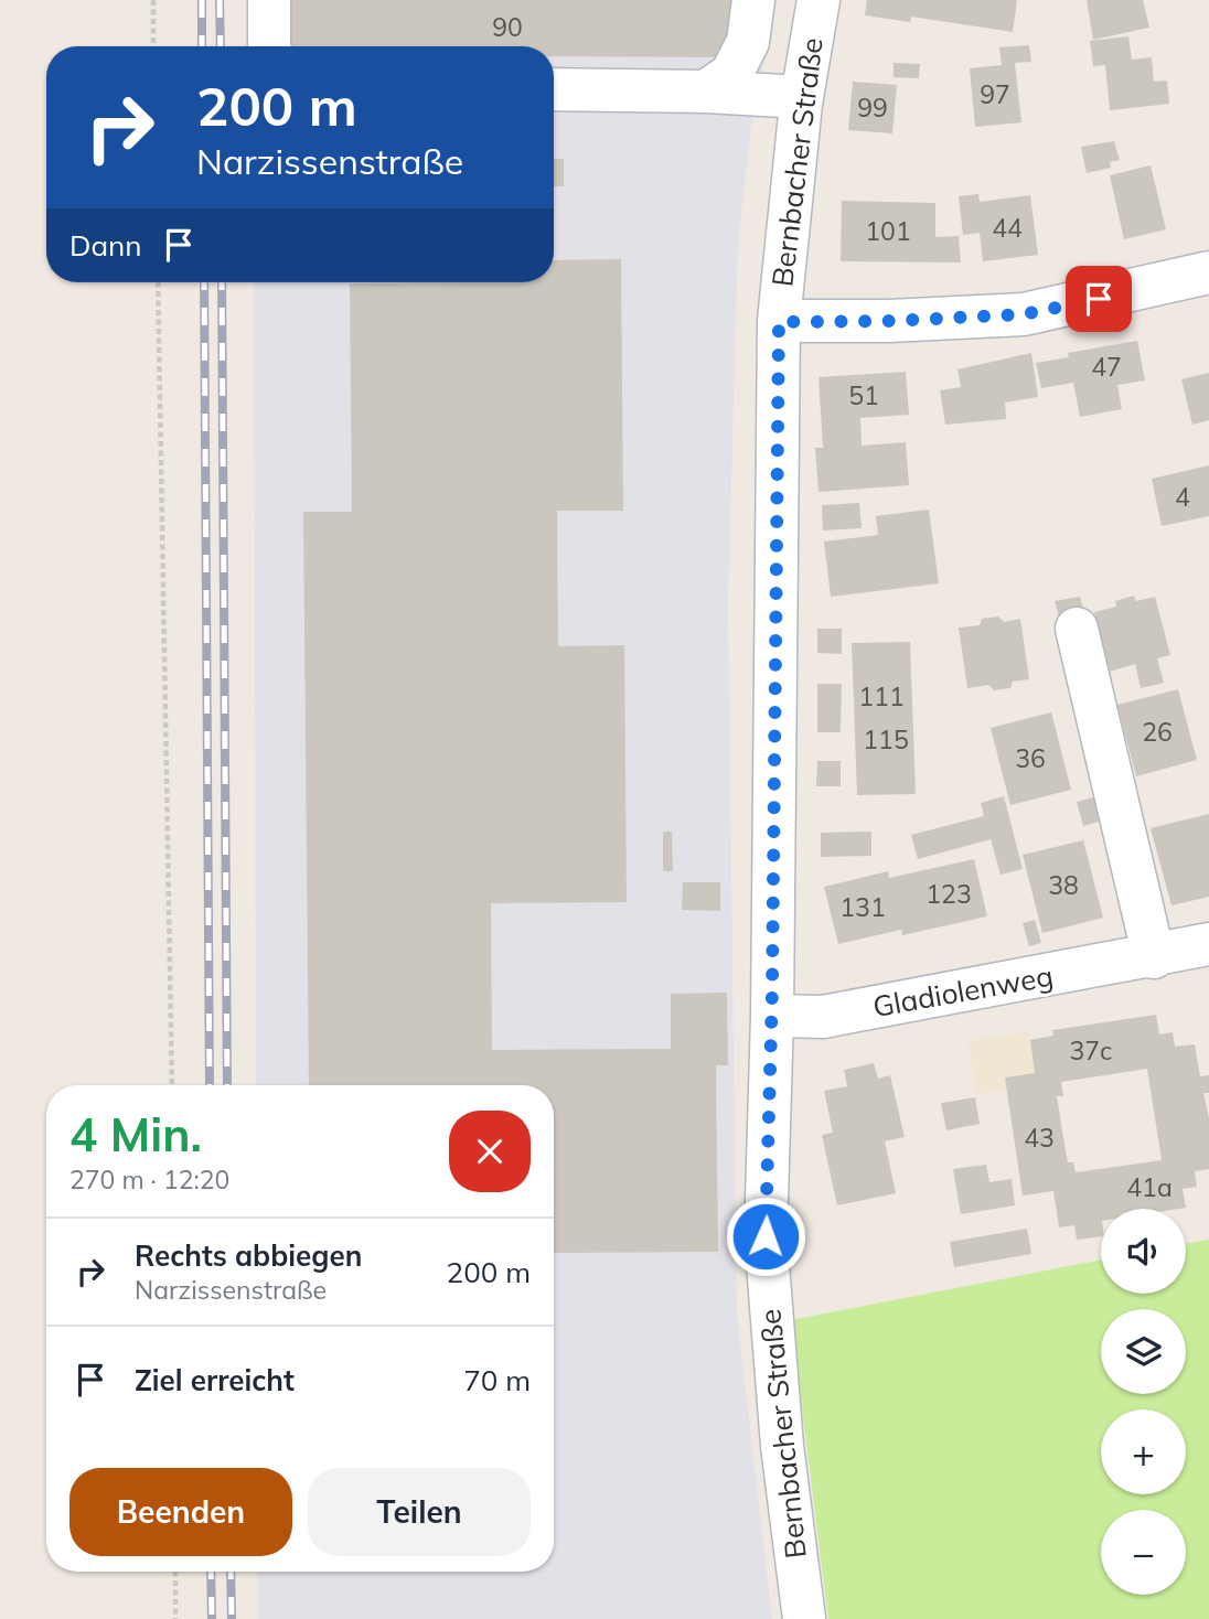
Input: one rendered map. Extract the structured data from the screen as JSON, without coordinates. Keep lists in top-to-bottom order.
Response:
{
  "streets": {
    "street": ["Bernbacher Straße", "Gladiolenweg"]
  },
  "crossings": [
    ["Bernbacher Straße", "Gladiolenweg"]
  ],
  "house_numbers": [
    "90",
    "97",
    "99",
    "44",
    "101",
    "47",
    "51",
    "4",
    "111",
    "26",
    "115",
    "36",
    "38",
    "123",
    "131",
    "37c",
    "43",
    "41a"
  ],
  "page": {
    "turn": ["200 m", "Narzissenstraße"],
    "then": "Dann",
    "heading": ["4 Min.", "270 m · 12:20"],
    "map_buttons": ["+", "−"],
    "list": [
      {
        "name": "Rechts abbiegen",
        "note": "Narzissenstraße",
        "value": "200 m"
      },
      {
        "name": "Ziel erreicht",
        "value": "70 m"
      }
    ],
    "buttons": ["Beenden", "Teilen"]
  }
}
